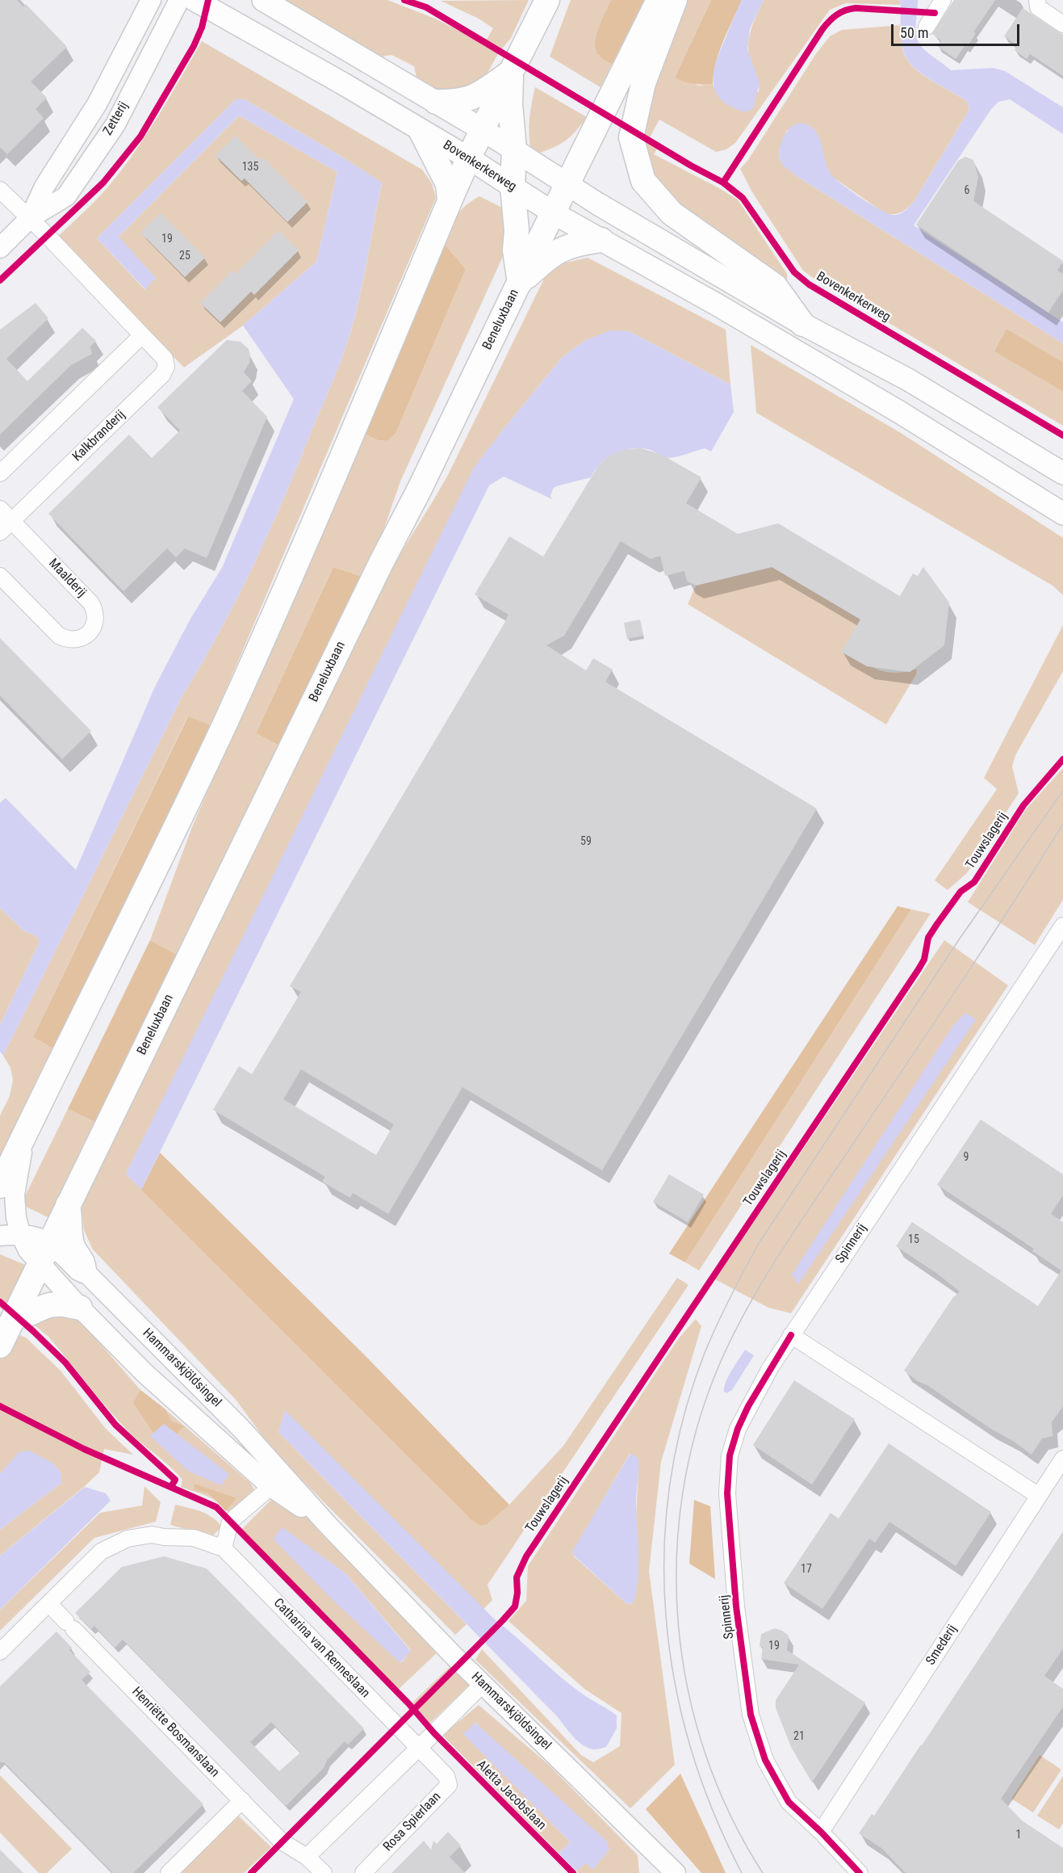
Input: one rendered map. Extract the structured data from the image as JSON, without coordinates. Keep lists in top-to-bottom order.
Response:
{
  "streets": {
    "main road": ["Bovenkerkerweg", "Beneluxbaan"],
    "street": [
      "Zetterij",
      "Kalkbranderij",
      "Maalderij",
      "Spinnerij",
      "Hammarskjöldsingel",
      "Smederij",
      "Catharina van Renneslaan",
      "Henriëtte Bosmanslaan",
      "Rosa Spierlaan"
    ],
    "cycle path": ["Touwslagerij", "Aletta Jacobslaan"]
  },
  "crossings": [
    ["Zetterij", "Kalkbranderij"],
    ["Bovenkerkerweg", "Beneluxbaan"],
    ["Beneluxbaan", "Hammarskjöldsingel"],
    ["Kalkbranderij", "Maalderij"],
    ["Spinnerij", "Smederij"],
    ["Catharina van Renneslaan", "Henriëtte Bosmanslaan"],
    ["Catharina van Renneslaan", "Rosa Spierlaan"]
  ],
  "house_numbers": [
    "135",
    "6",
    "19",
    "25",
    "59",
    "9",
    "15",
    "17",
    "19",
    "21",
    "1"
  ],
  "scale_bar": "50 m"
}
